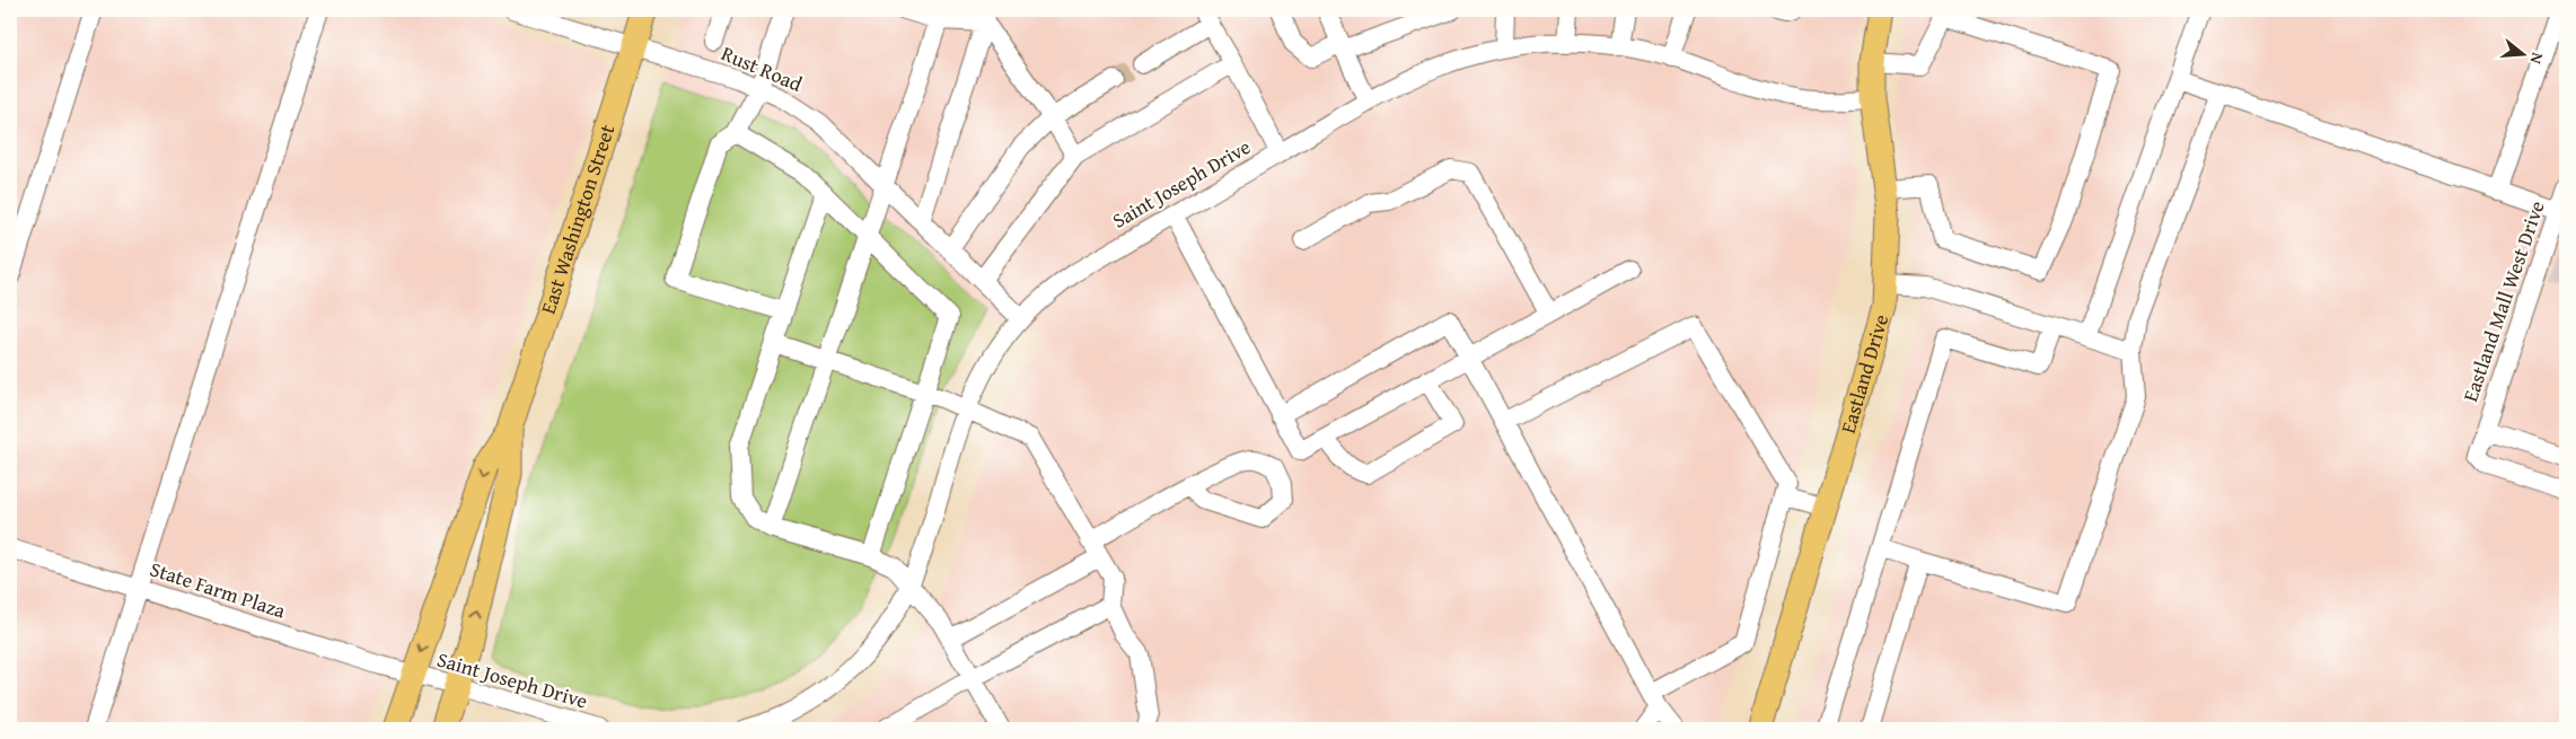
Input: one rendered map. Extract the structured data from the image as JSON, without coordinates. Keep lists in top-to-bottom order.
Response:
{
  "streets": {
    "main road": ["East Washington Street", "Eastland Drive"],
    "street": [
      "Rust Road",
      "Saint Joseph Drive",
      "Eastland Mall West Drive",
      "State Farm Plaza"
    ]
  },
  "crossings": [
    ["Rust Road", "Saint Joseph Drive"],
    ["Rust Road", "East Washington Street"],
    ["Saint Joseph Drive", "East Washington Street"],
    ["Saint Joseph Drive", "Eastland Drive"],
    ["Saint Joseph Drive", "State Farm Plaza"],
    ["East Washington Street", "State Farm Plaza"]
  ],
  "north": "right"
}
